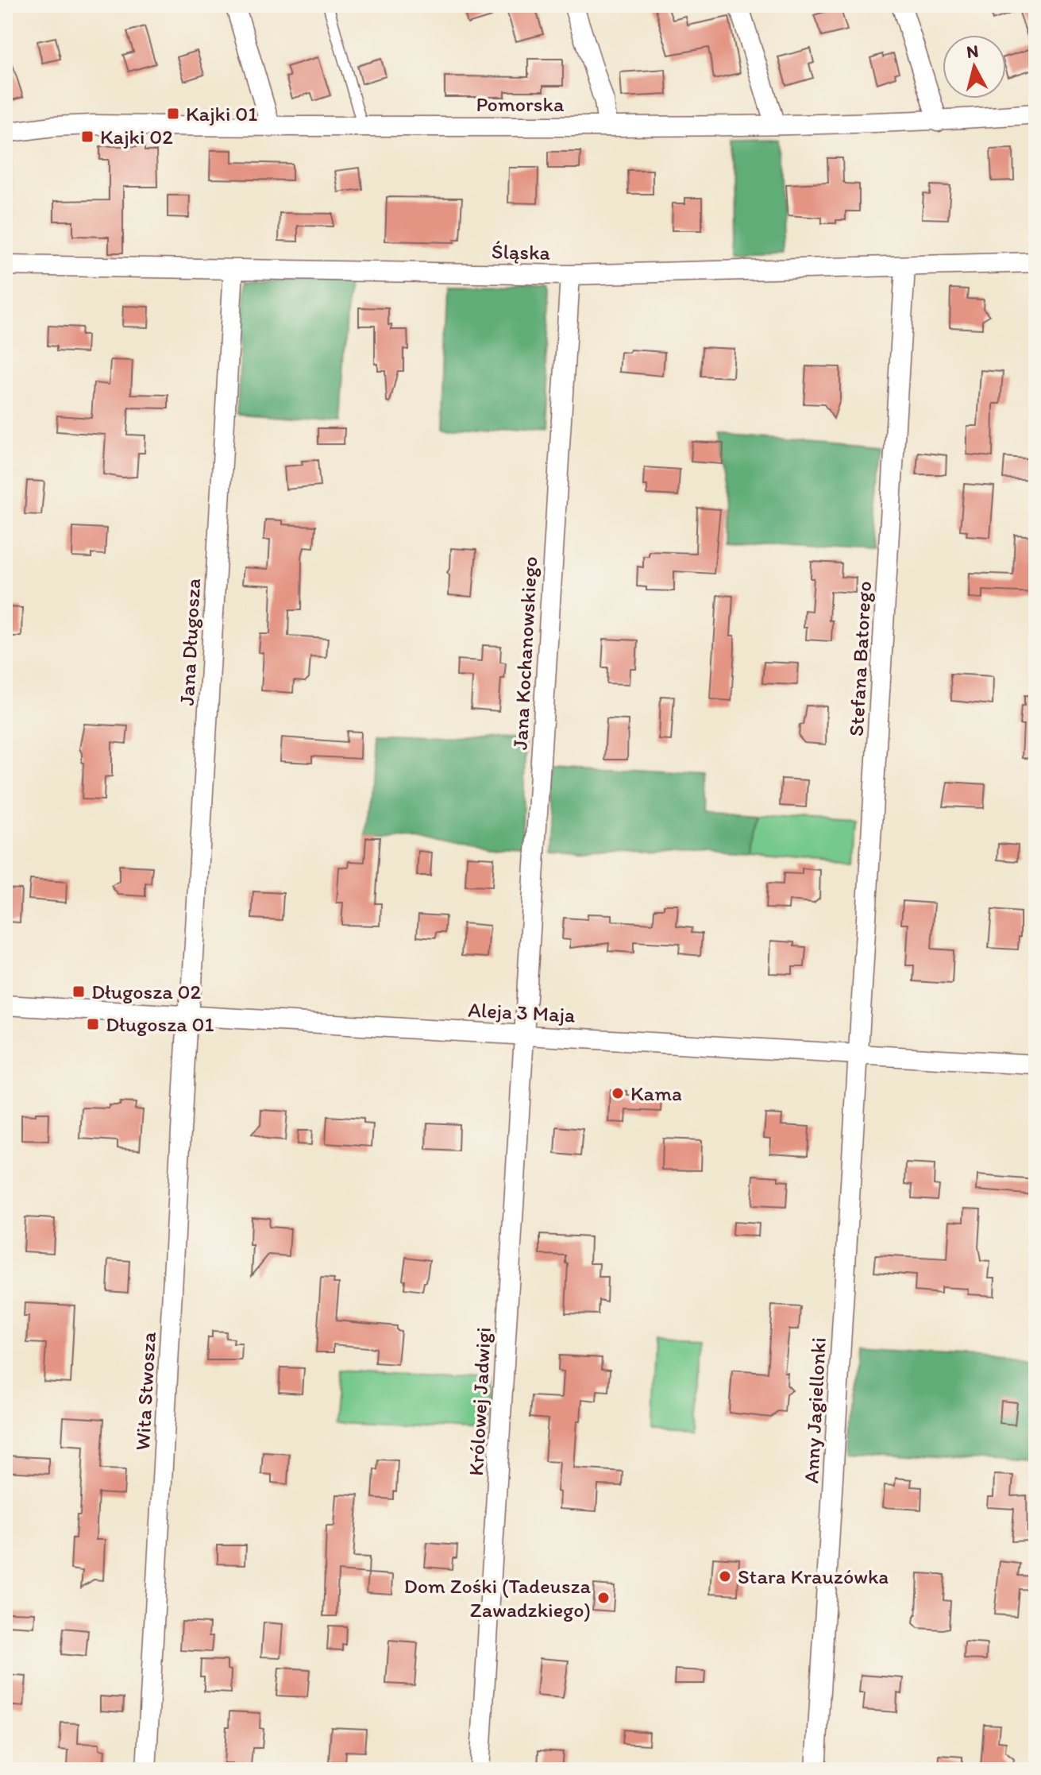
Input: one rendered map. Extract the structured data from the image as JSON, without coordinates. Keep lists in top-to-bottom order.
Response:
{
  "streets": {
    "street": [
      "Pomorska",
      "Śląska",
      "Jana Długosza",
      "Jana Kochanowskiego",
      "Stefana Batorego",
      "Aleja 3 Maja",
      "Wita Stwosza",
      "Królowej Jadwigi",
      "Anny Jagiellonki"
    ]
  },
  "crossings": [
    ["Śląska", "Jana Długosza"],
    ["Śląska", "Jana Kochanowskiego"],
    ["Śląska", "Stefana Batorego"],
    ["Jana Długosza", "Aleja 3 Maja"],
    ["Jana Długosza", "Wita Stwosza"],
    ["Jana Kochanowskiego", "Aleja 3 Maja"],
    ["Jana Kochanowskiego", "Królowej Jadwigi"],
    ["Stefana Batorego", "Aleja 3 Maja"],
    ["Stefana Batorego", "Anny Jagiellonki"],
    ["Aleja 3 Maja", "Wita Stwosza"],
    ["Aleja 3 Maja", "Królowej Jadwigi"],
    ["Aleja 3 Maja", "Anny Jagiellonki"]
  ],
  "places": {
    "transit": [
      "Kajki 01",
      "Kajki 02",
      "Długosza 02",
      "Długosza 01"
    ],
    "other": ["Kama", "Stara Krauzówka", "Dom Zośki (Tadeusza Zawadzkiego)"]
  },
  "north": "top"
}
